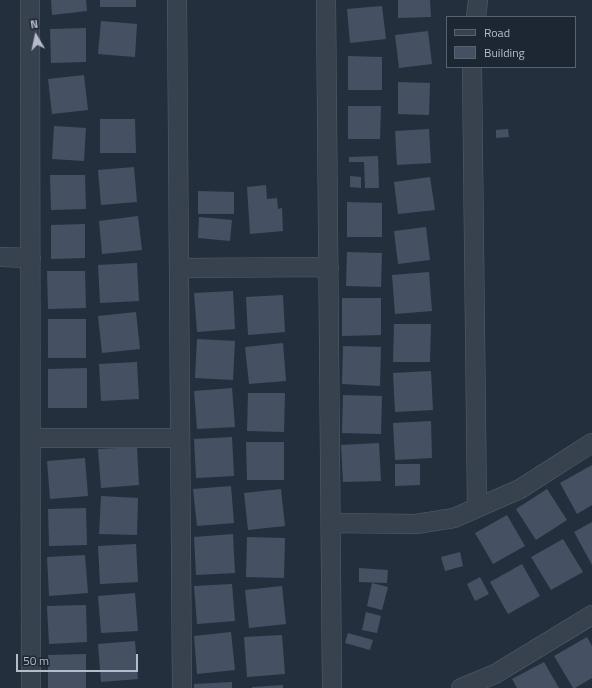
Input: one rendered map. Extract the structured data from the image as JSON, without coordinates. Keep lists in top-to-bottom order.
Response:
{
  "legend": ["Road", "Building"],
  "scale_bar": "50 m",
  "north": "top"
}
